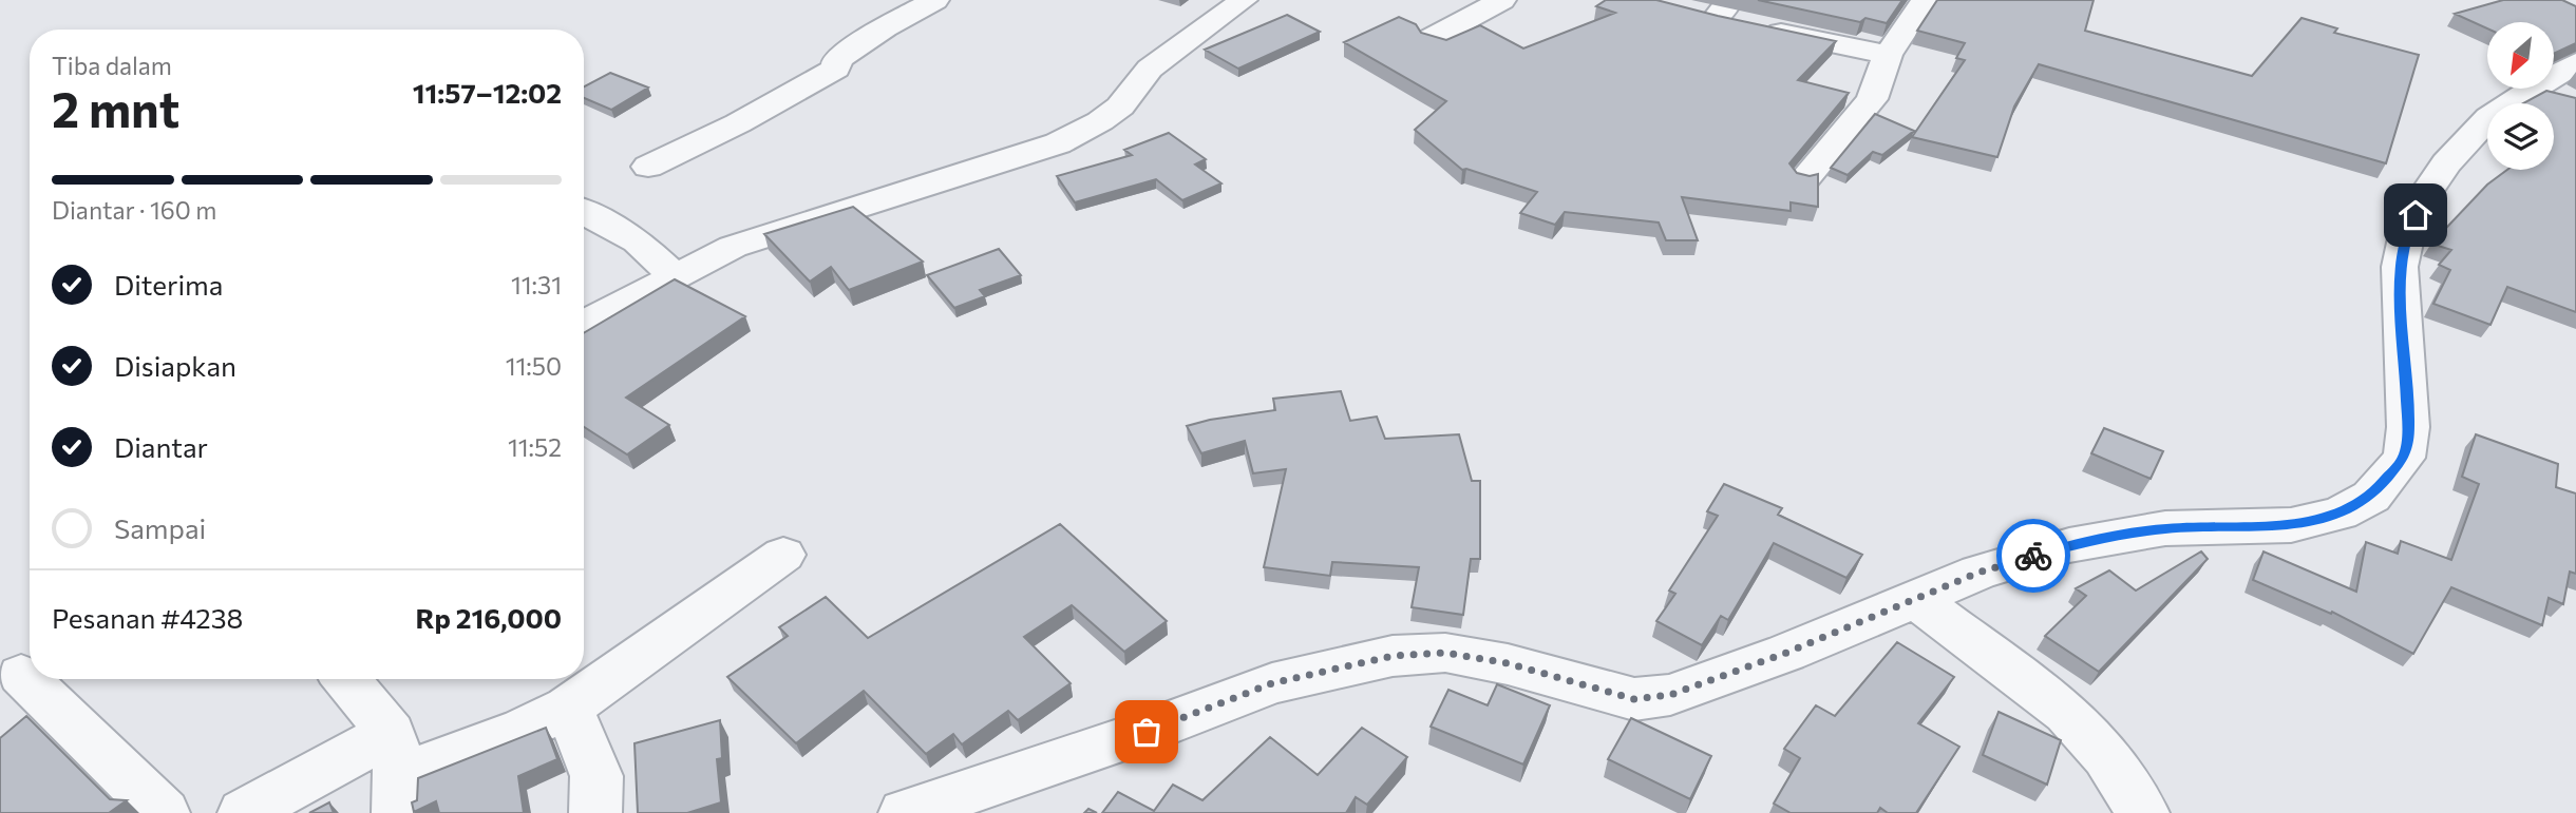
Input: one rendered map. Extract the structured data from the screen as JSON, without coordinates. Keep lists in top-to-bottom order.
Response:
{
  "north": "bottom left",
  "page": {
    "heading": ["2 mnt", "Tiba dalam", "11:57–12:02"],
    "panel": ["Pesanan #4238", "Rp 216,000"],
    "bar": "Diantar · 160 m",
    "list": [
      ["Diterima", "11:31"],
      ["Disiapkan", "11:50"],
      ["Diantar", "11:52"],
      "Sampai"
    ]
  }
}
